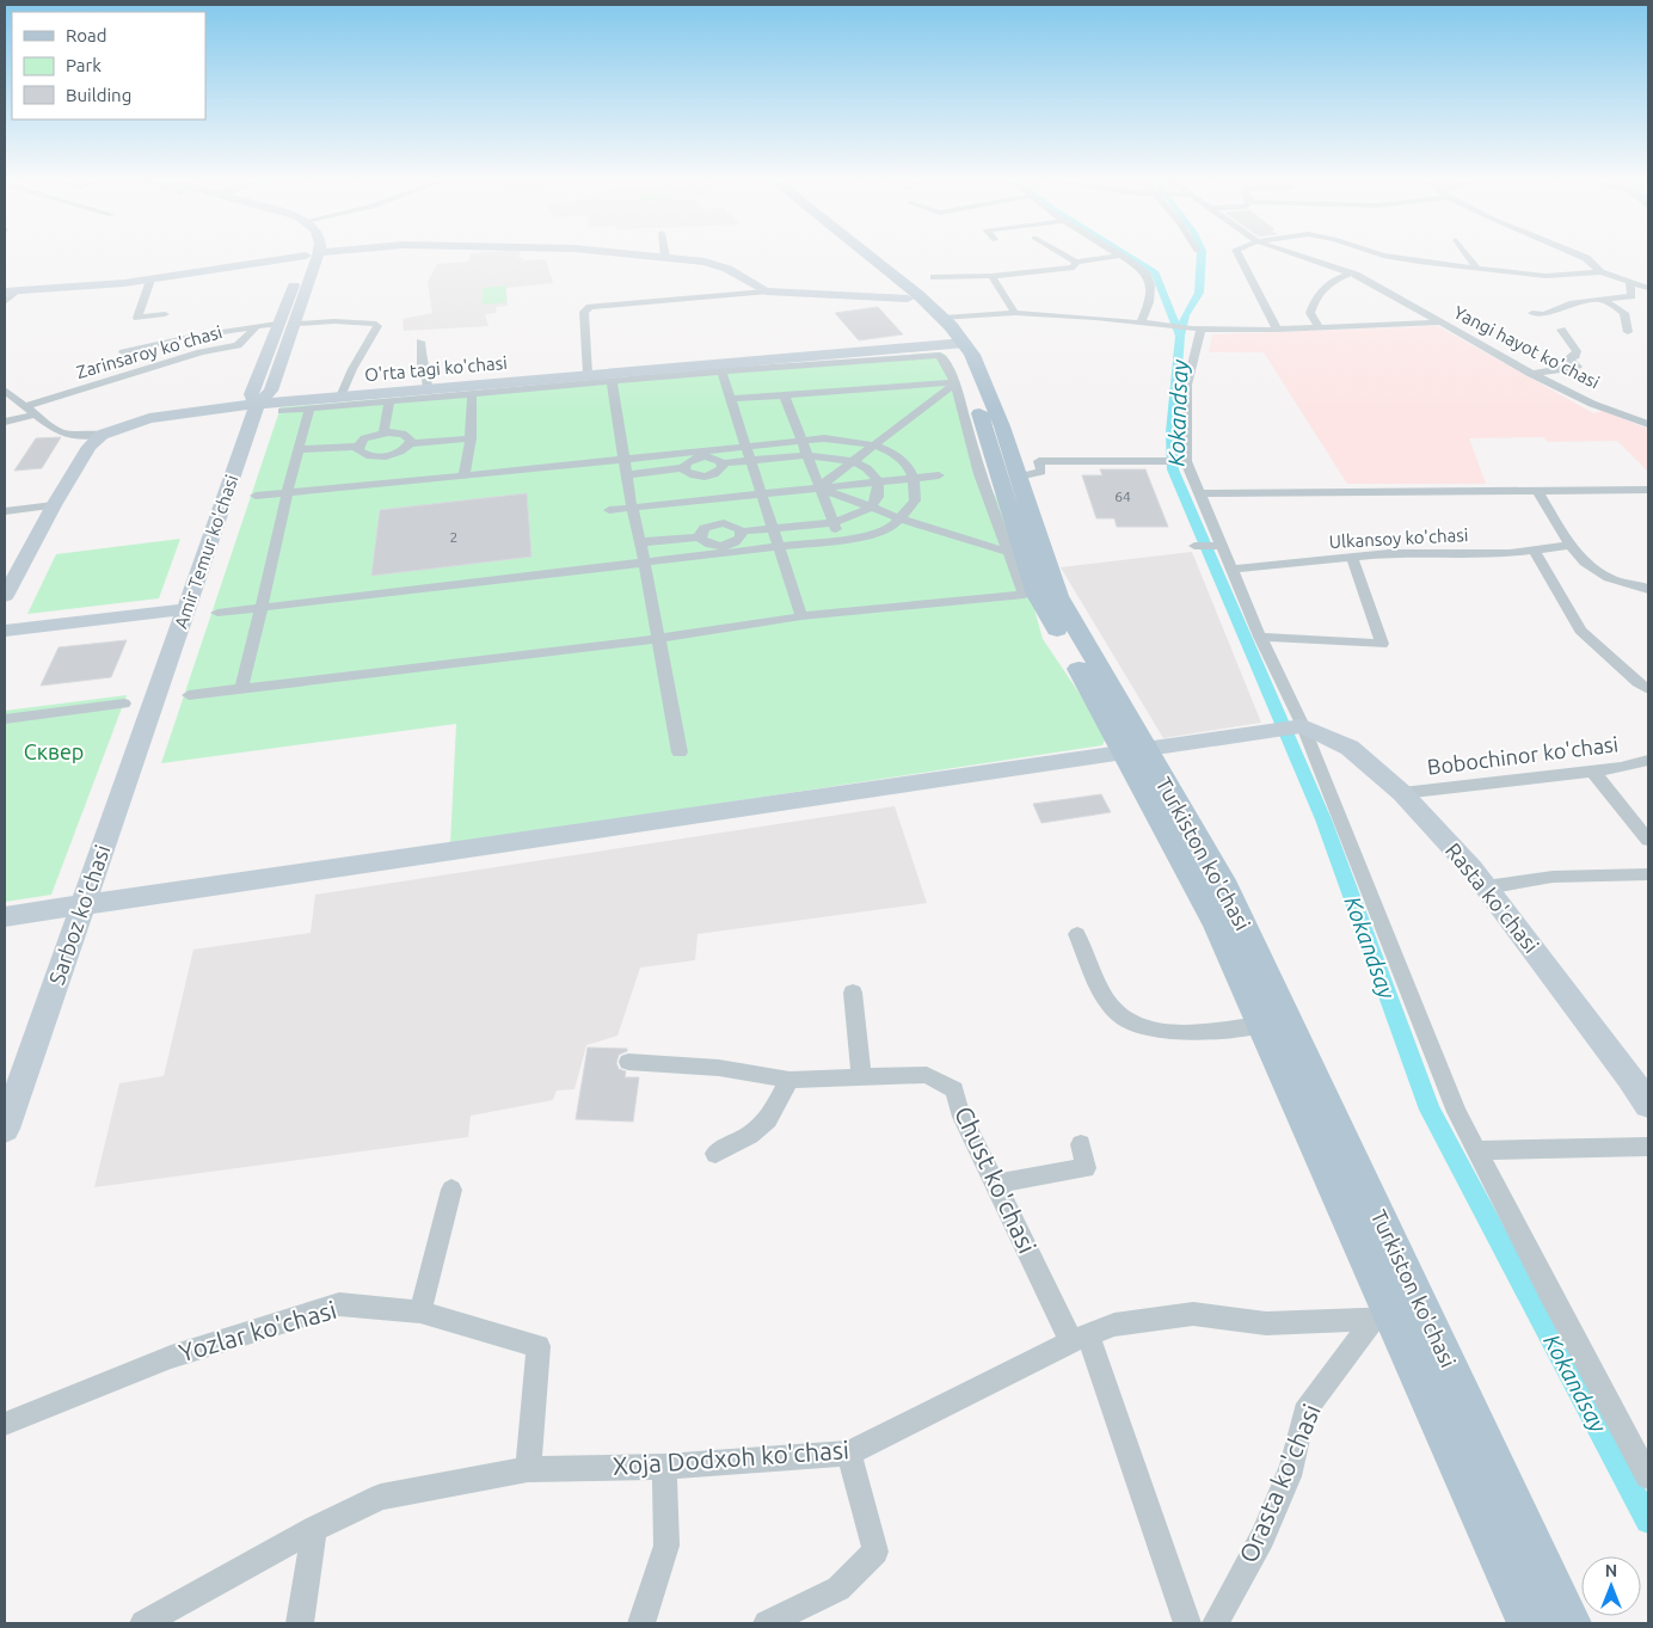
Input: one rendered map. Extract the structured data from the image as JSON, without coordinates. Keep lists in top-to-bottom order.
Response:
{
  "streets": {
    "main road": [
      "O'rta tagi ko'chasi",
      "Amir Temur ko'chasi",
      "Turkiston ko'chasi",
      "Rasta ko'chasi",
      "Sarboz ko'chasi"
    ],
    "street": [
      "Yangi hayot ko'chasi",
      "Zarinsaroy ko'chasi",
      "Ulkansoy ko'chasi",
      "Bobochinor ko'chasi",
      "Chust ko'chasi",
      "Yozlar ko'chasi",
      "Xoja Dodxoh ko'chasi",
      "Orasta ko'chasi"
    ]
  },
  "crossings": [
    ["O'rta tagi ko'chasi", "Amir Temur ko'chasi"],
    ["O'rta tagi ko'chasi", "Turkiston ko'chasi"],
    ["Amir Temur ko'chasi", "Sarboz ko'chasi"],
    ["Bobochinor ko'chasi", "Rasta ko'chasi"],
    ["Turkiston ko'chasi", "Xoja Dodxoh ko'chasi"],
    ["Turkiston ko'chasi", "Orasta ko'chasi"],
    ["Chust ko'chasi", "Xoja Dodxoh ko'chasi"],
    ["Yozlar ko'chasi", "Xoja Dodxoh ko'chasi"],
    ["Xoja Dodxoh ko'chasi", "Orasta ko'chasi"]
  ],
  "water": ["Kokandsay"],
  "parks": ["Сквер"],
  "house_numbers": ["64", "2"],
  "legend": ["Road", "Park", "Building"],
  "north": "top"
}
